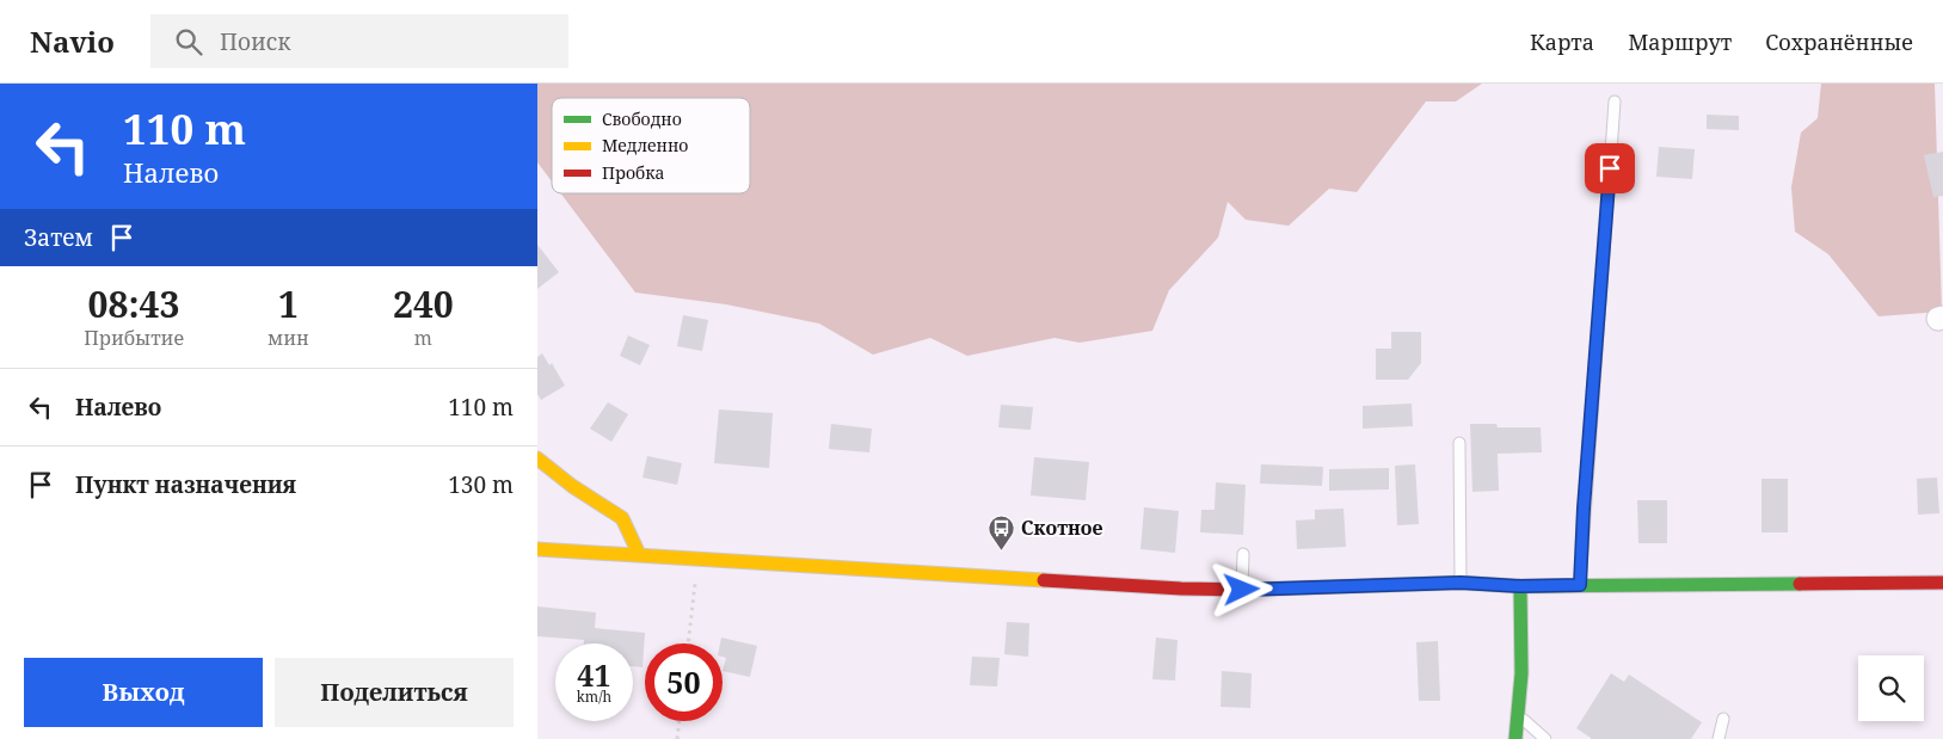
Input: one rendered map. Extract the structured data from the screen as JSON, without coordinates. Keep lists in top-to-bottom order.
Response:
{
  "places": {
    "bus stop": ["Скотное"]
  },
  "legend": ["Свободно", "Медленно", "Пробка"],
  "page": {
    "header": "Navio",
    "search": "Поиск",
    "nav": ["Карта", "Маршрут", "Сохранённые"],
    "turn": ["110 m", "Налево"],
    "then": "Затем",
    "eta": [
      "08:43",
      "Прибытие",
      "1",
      "мин",
      "240",
      "m"
    ],
    "list": [
      {
        "name": "Налево",
        "value": "110 m"
      },
      {
        "name": "Пункт назначения",
        "value": "130 m"
      }
    ],
    "speed": "41 km/h",
    "limit": "50",
    "buttons": ["Выход", "Поделиться"]
  }
}
